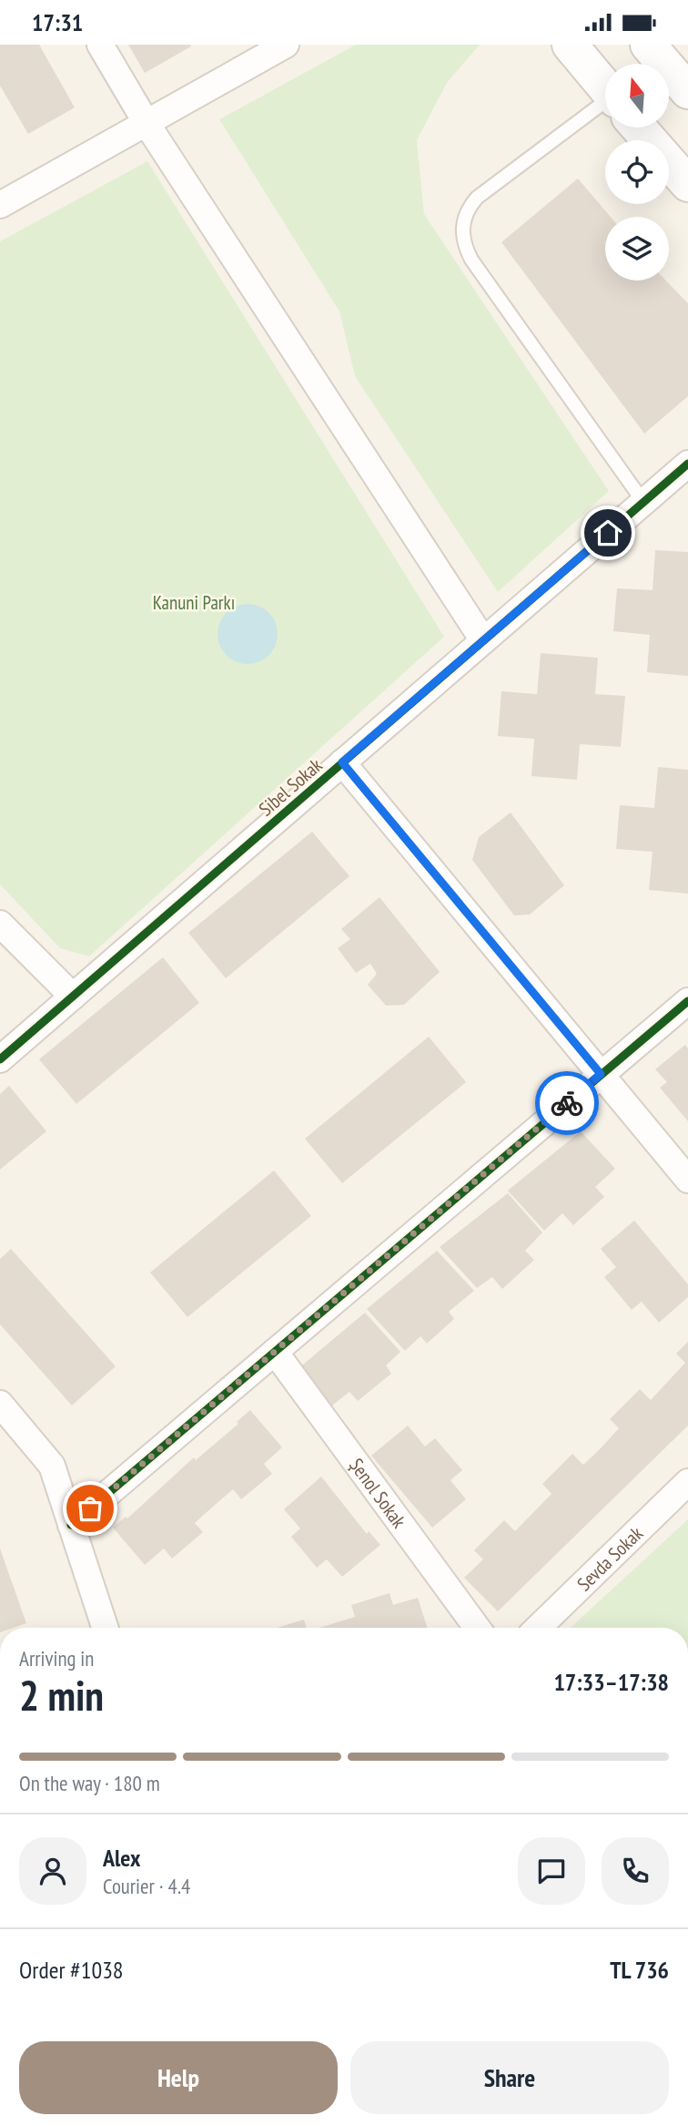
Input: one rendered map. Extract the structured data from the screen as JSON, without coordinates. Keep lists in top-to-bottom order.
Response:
{
  "streets": {
    "street": ["Sibel Sokak", "Şenol Sokak", "Sevda Sokak"]
  },
  "parks": ["Kanuni Parkı"],
  "north": "top",
  "page": {
    "status": "17:31",
    "heading": ["2 min", "Arriving in", "17:33–17:38"],
    "panel": [
      "Alex",
      "Courier · 4.4",
      "Order #1038",
      "TL 736"
    ],
    "bar": "On the way · 180 m",
    "buttons": ["Help", "Share"]
  }
}
